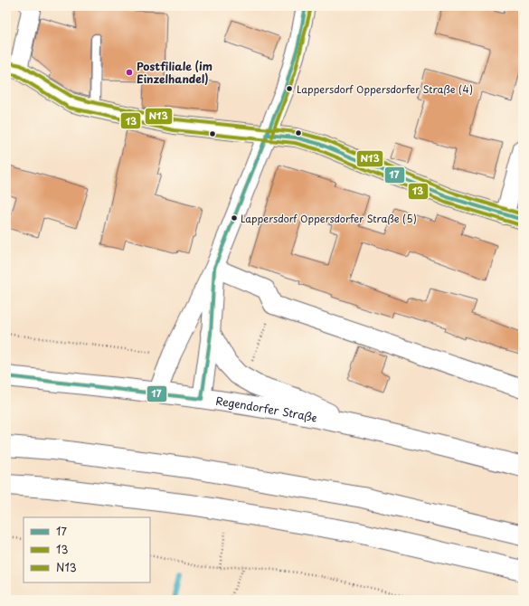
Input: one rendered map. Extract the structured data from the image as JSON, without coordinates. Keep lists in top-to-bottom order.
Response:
{
  "streets": {
    "main road": ["Regendorfer Straße"]
  },
  "places": ["Postfiliale (im Einzelhandel)", "Lappersdorf Oppersdorfer Straße (4)", "Lappersdorf Oppersdorfer Straße (5)"],
  "lines": ["transit line 17", "transit line 13", "transit line N13"],
  "legend": ["17", "13", "N13"]
}
